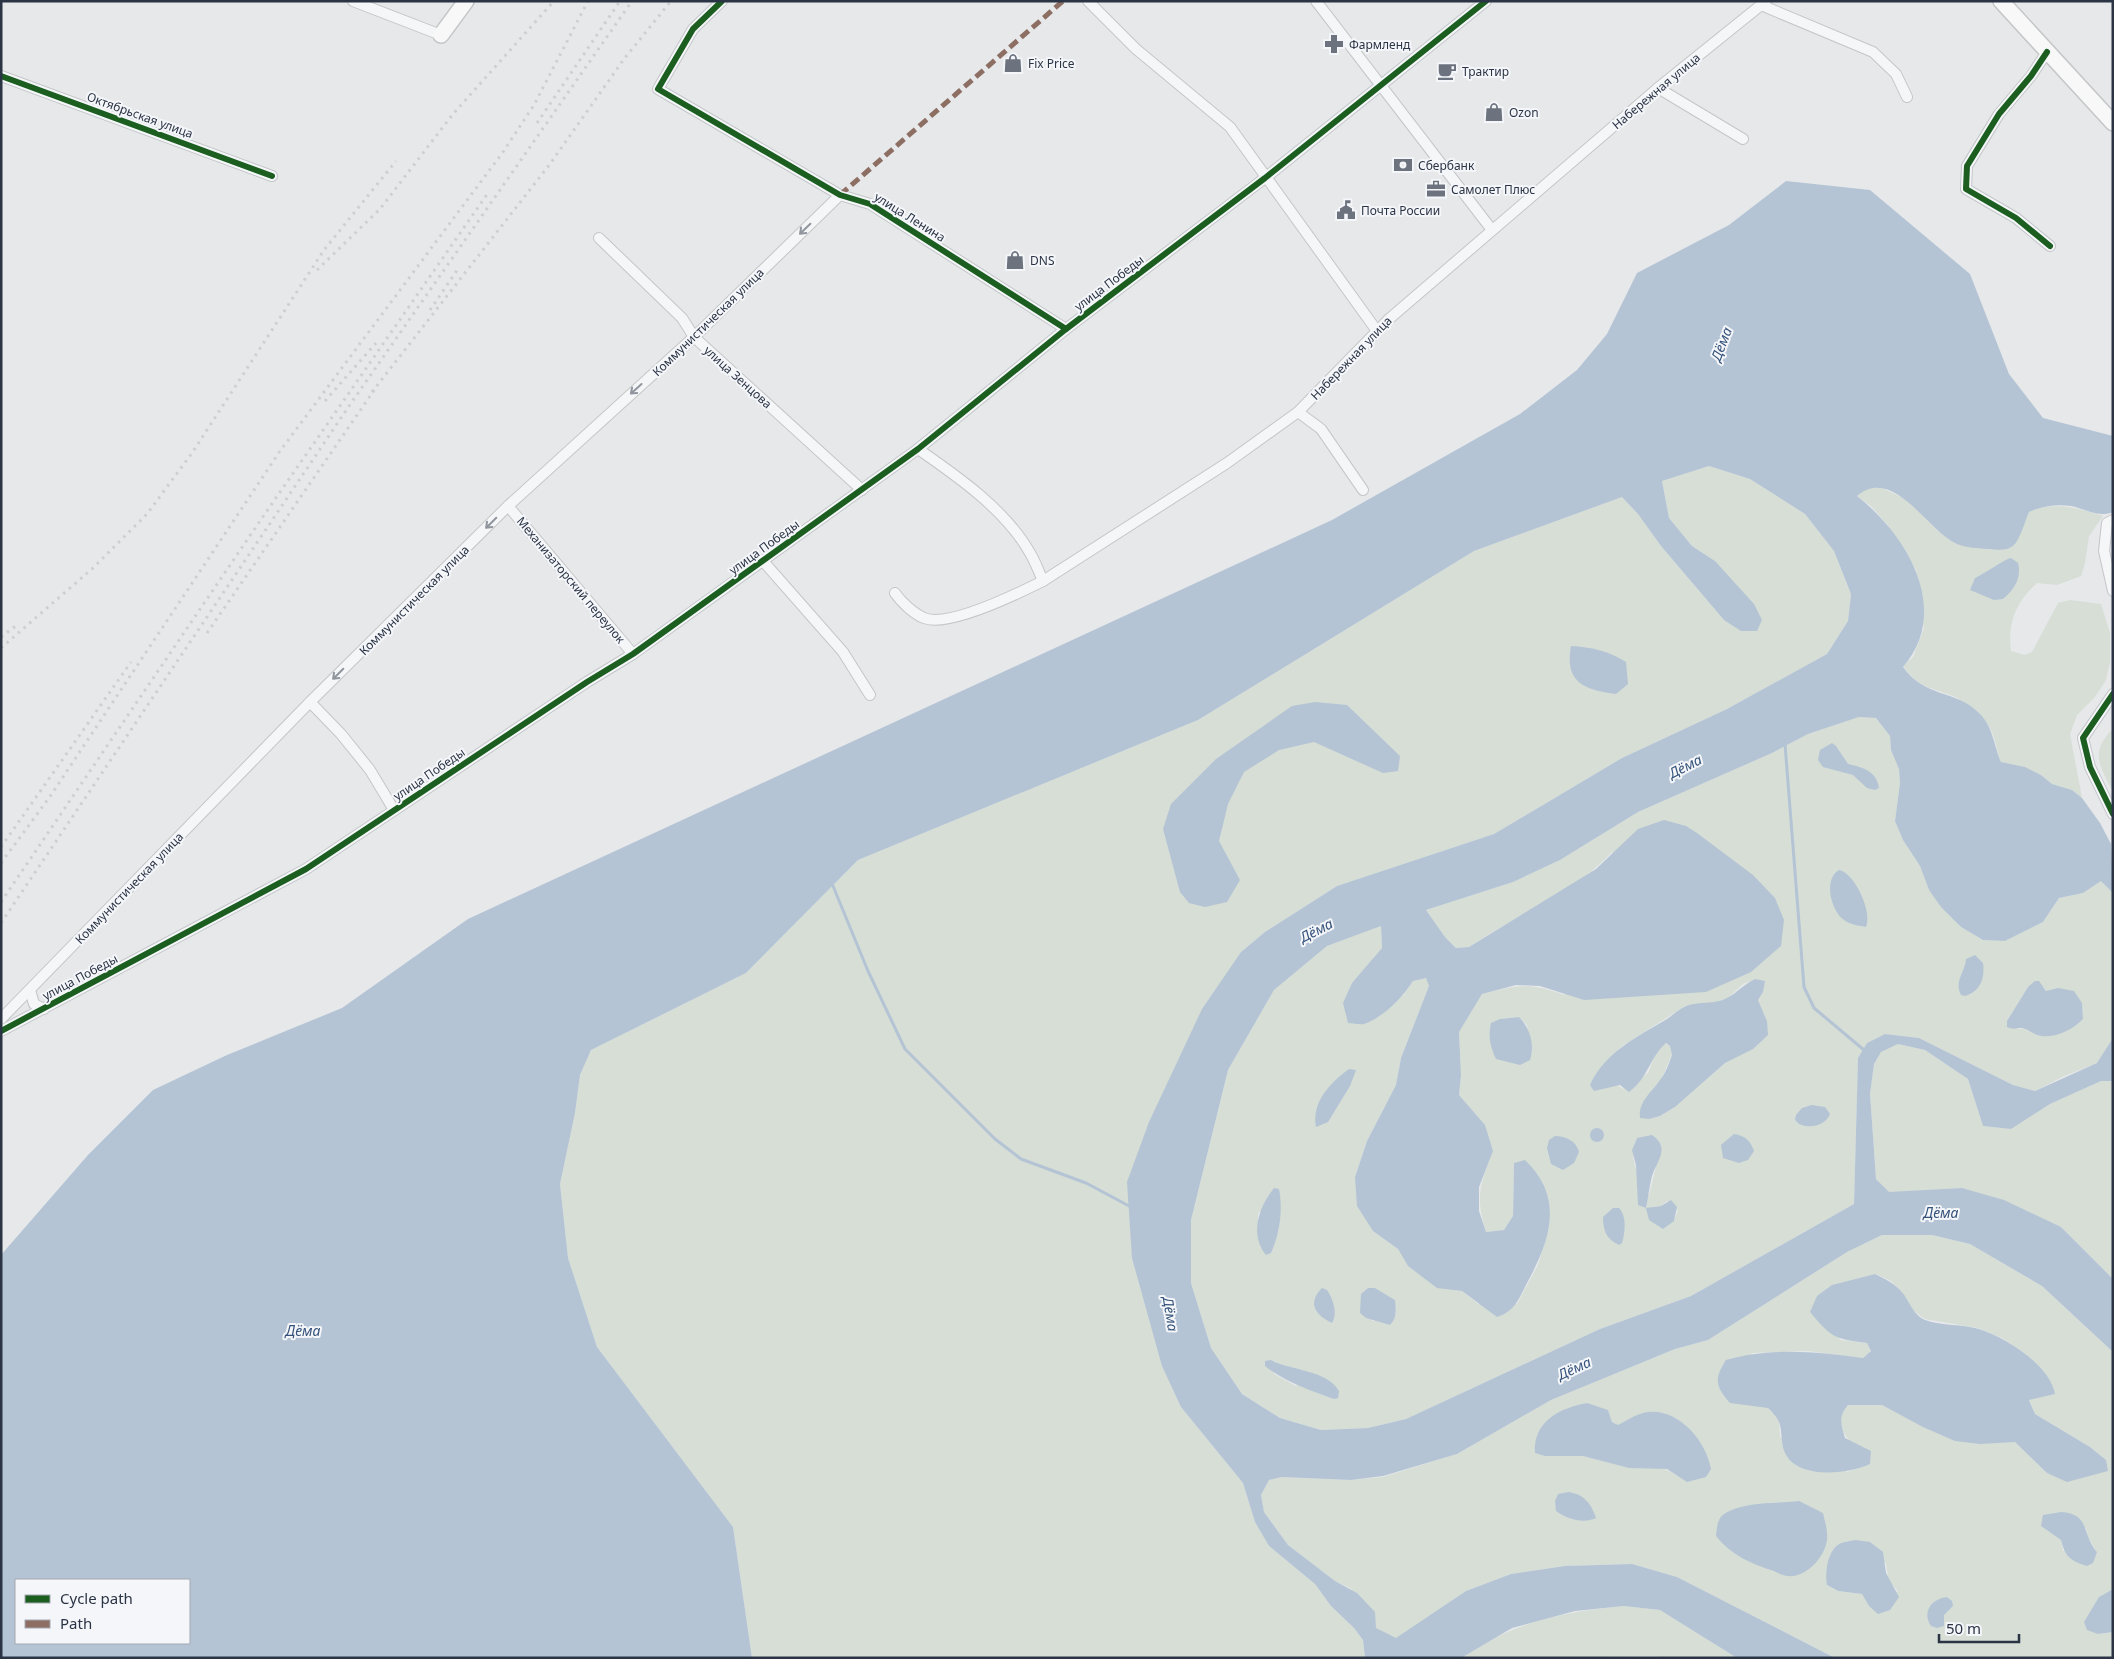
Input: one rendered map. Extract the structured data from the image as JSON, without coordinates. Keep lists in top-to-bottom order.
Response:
{
  "streets": {
    "street": [
      "Набережная улица",
      "Октябрьская улица",
      "улица Ленина",
      "улица Победы",
      "Коммунистическая улица",
      "улица Зенцова",
      "Механизаторский переулок"
    ]
  },
  "crossings": [
    ["улица Ленина", "улица Победы"],
    ["улица Ленина", "Коммунистическая улица"],
    ["улица Победы", "улица Зенцова"],
    ["улица Победы", "Механизаторский переулок"],
    ["Коммунистическая улица", "улица Зенцова"],
    ["Коммунистическая улица", "Механизаторский переулок"]
  ],
  "one_way": ["Коммунистическая улица"],
  "water": ["Дёма"],
  "places": {
    "pharmacy": ["Фармленд"],
    "shop": ["Fix Price", "Ozon", "DNS"],
    "cafe": ["Трактир"],
    "bank": ["Сбербанк"],
    "office": ["Самолет Плюс"],
    "public building": ["Почта России"]
  },
  "legend": ["Cycle path", "Path"],
  "scale_bar": "50 m"
}
